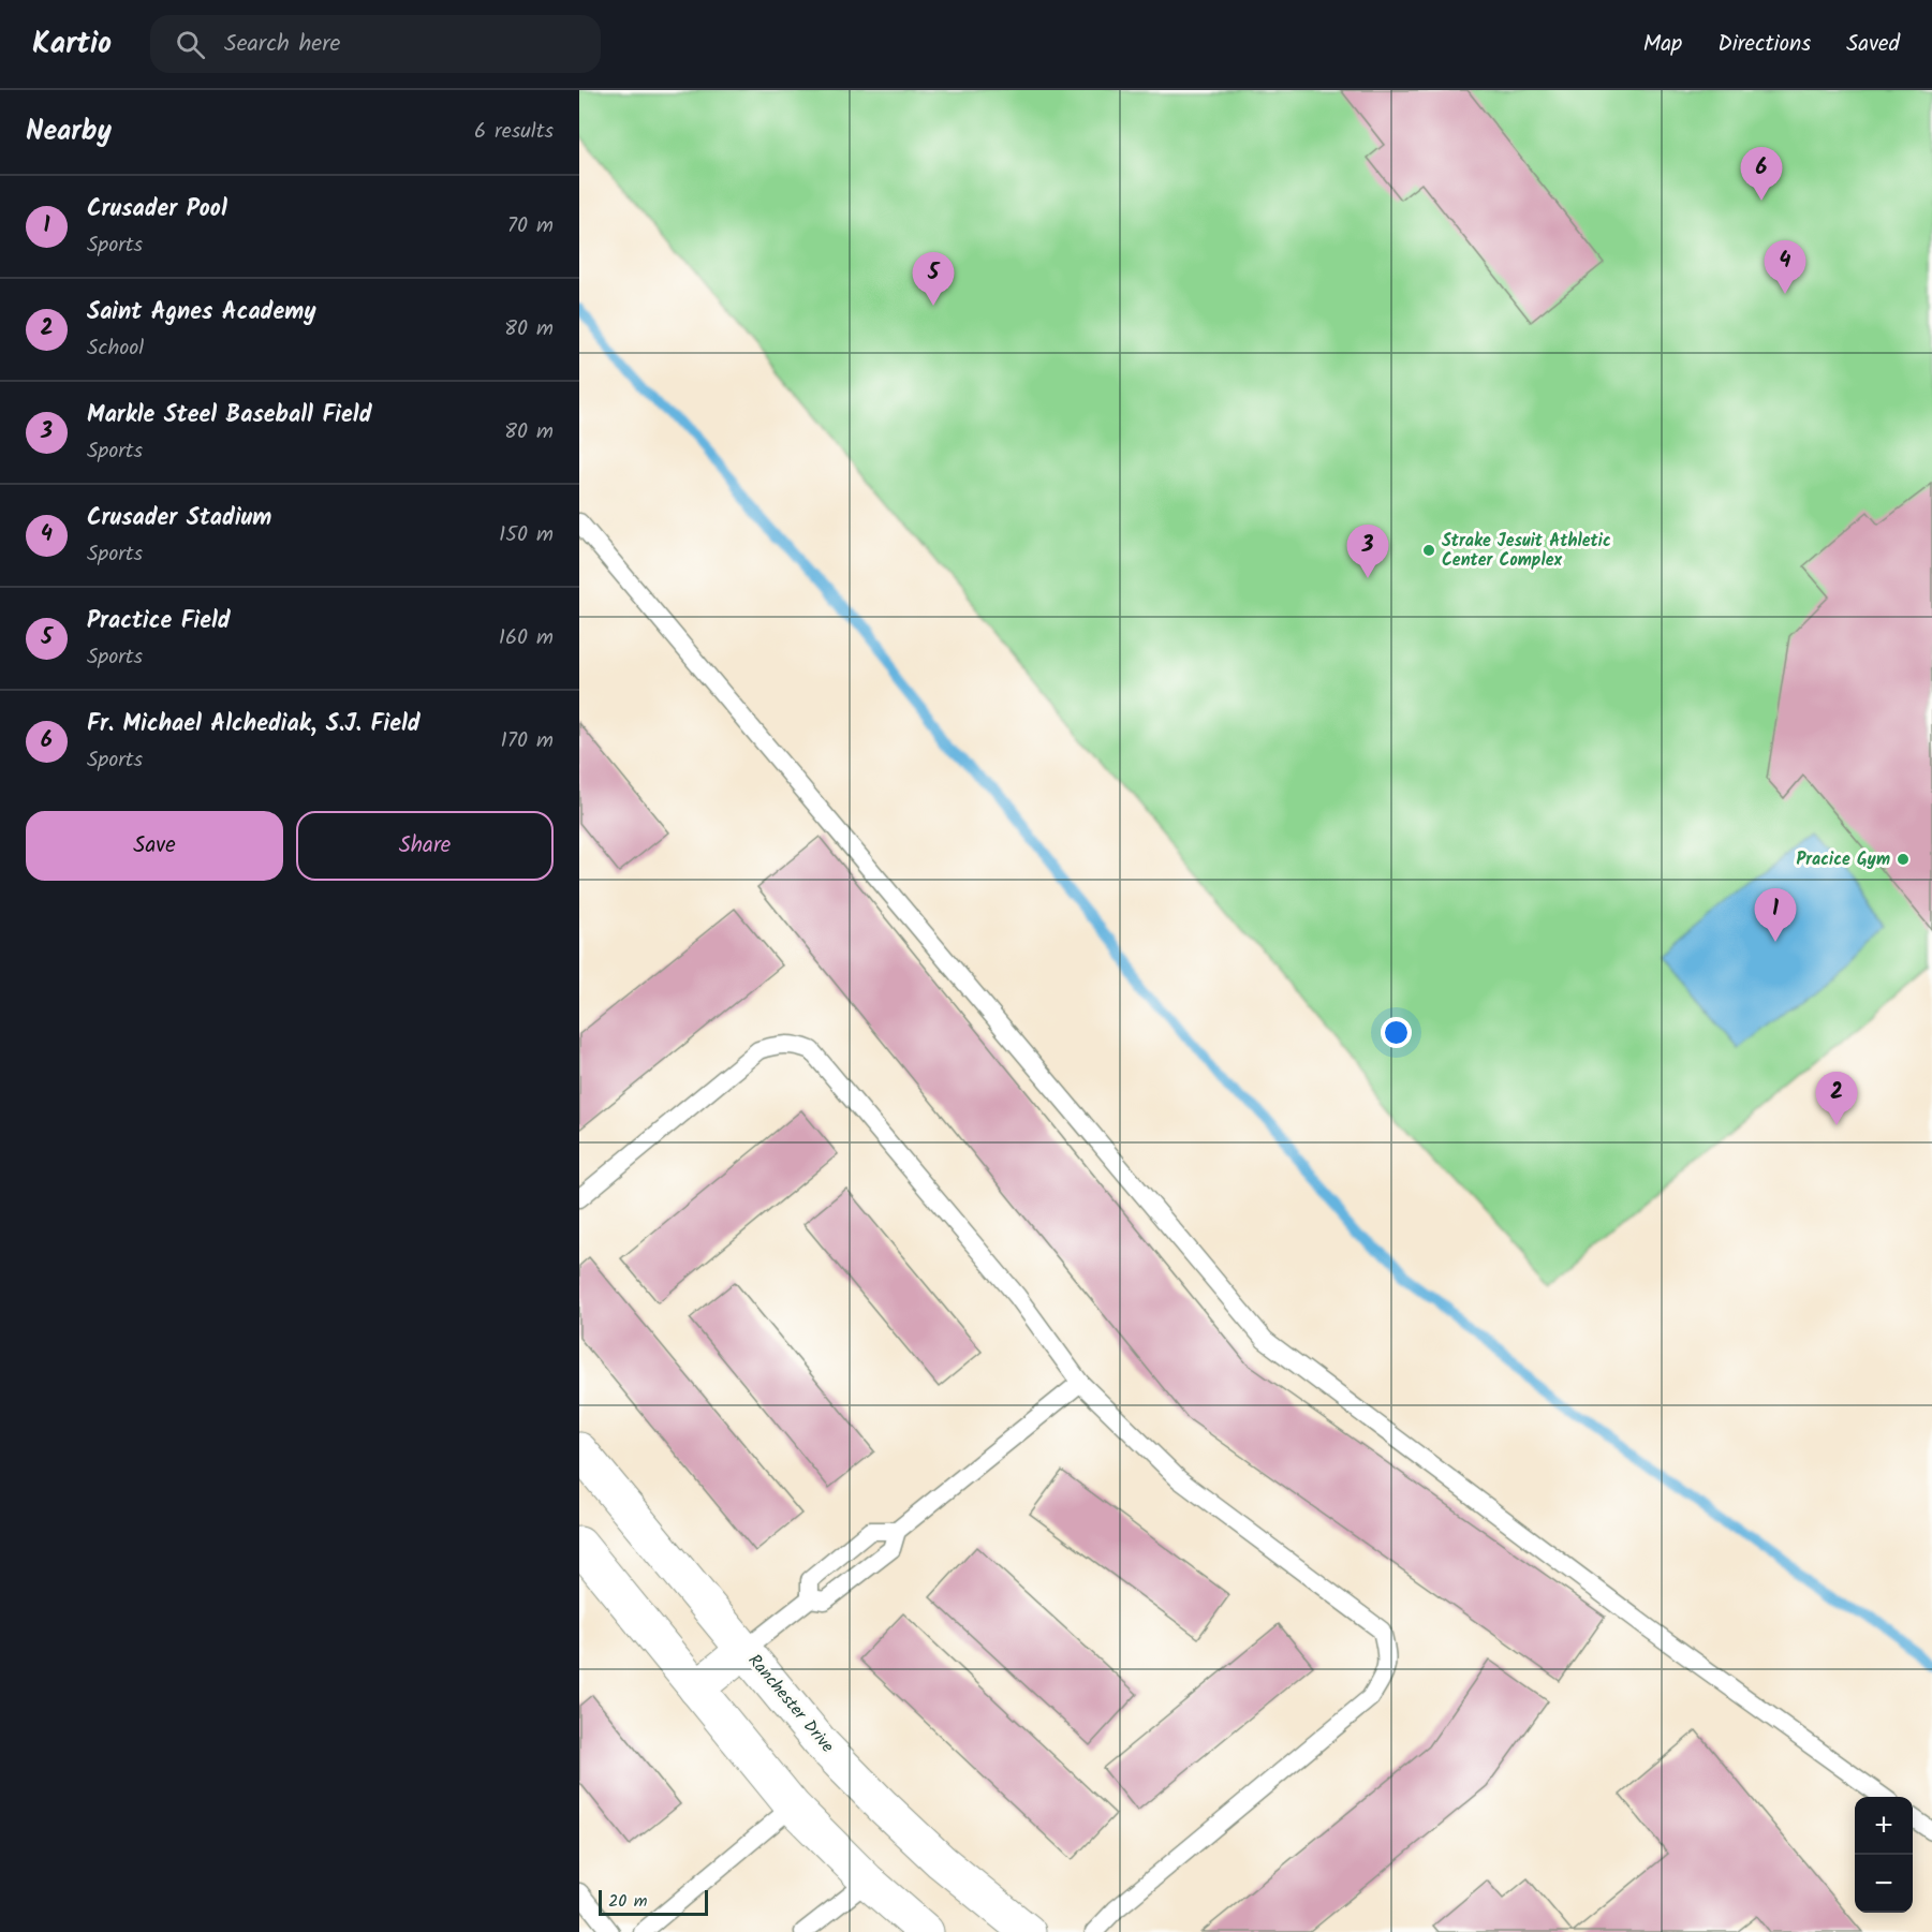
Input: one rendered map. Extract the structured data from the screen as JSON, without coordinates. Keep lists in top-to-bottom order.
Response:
{
  "streets": {
    "street": ["Ranchester Drive"]
  },
  "places": ["Strake Jesuit Athletic Center Complex", "Pracice Gym"],
  "scale_bar": "20 m",
  "page": {
    "header": "Kartio",
    "search": "Search here",
    "nav": ["Map", "Directions", "Saved"],
    "heading": ["Nearby", "6 results"],
    "pins": [
      "6",
      "4",
      "5",
      "3",
      "1",
      "2"
    ],
    "list": [
      {
        "mark": "1",
        "name": "Crusader Pool",
        "note": "Sports",
        "value": "70 m"
      },
      {
        "mark": "2",
        "name": "Saint Agnes Academy",
        "note": "School",
        "value": "80 m"
      },
      {
        "mark": "3",
        "name": "Markle Steel Baseball Field",
        "note": "Sports",
        "value": "80 m"
      },
      {
        "mark": "4",
        "name": "Crusader Stadium",
        "note": "Sports",
        "value": "150 m"
      },
      {
        "mark": "5",
        "name": "Practice Field",
        "note": "Sports",
        "value": "160 m"
      },
      {
        "mark": "6",
        "name": "Fr. Michael Alchediak, S.J. Field",
        "note": "Sports",
        "value": "170 m"
      }
    ],
    "buttons": ["Save", "Share"],
    "map_buttons": ["+", "−"],
    "scale": "20 m"
  }
}
